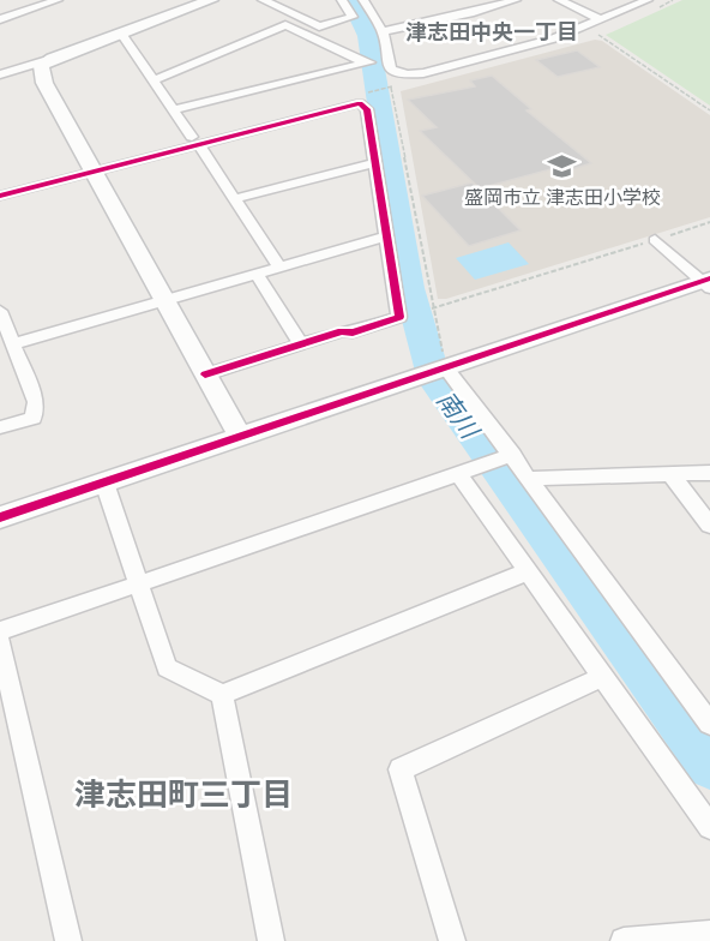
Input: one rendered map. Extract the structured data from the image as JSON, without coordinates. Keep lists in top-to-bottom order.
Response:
{
  "districts": ["津志田中央一丁目", "津志田町三丁目"],
  "water": ["南川"],
  "places": {
    "school or university": ["盛岡市立 津志田小学校"]
  }
}
